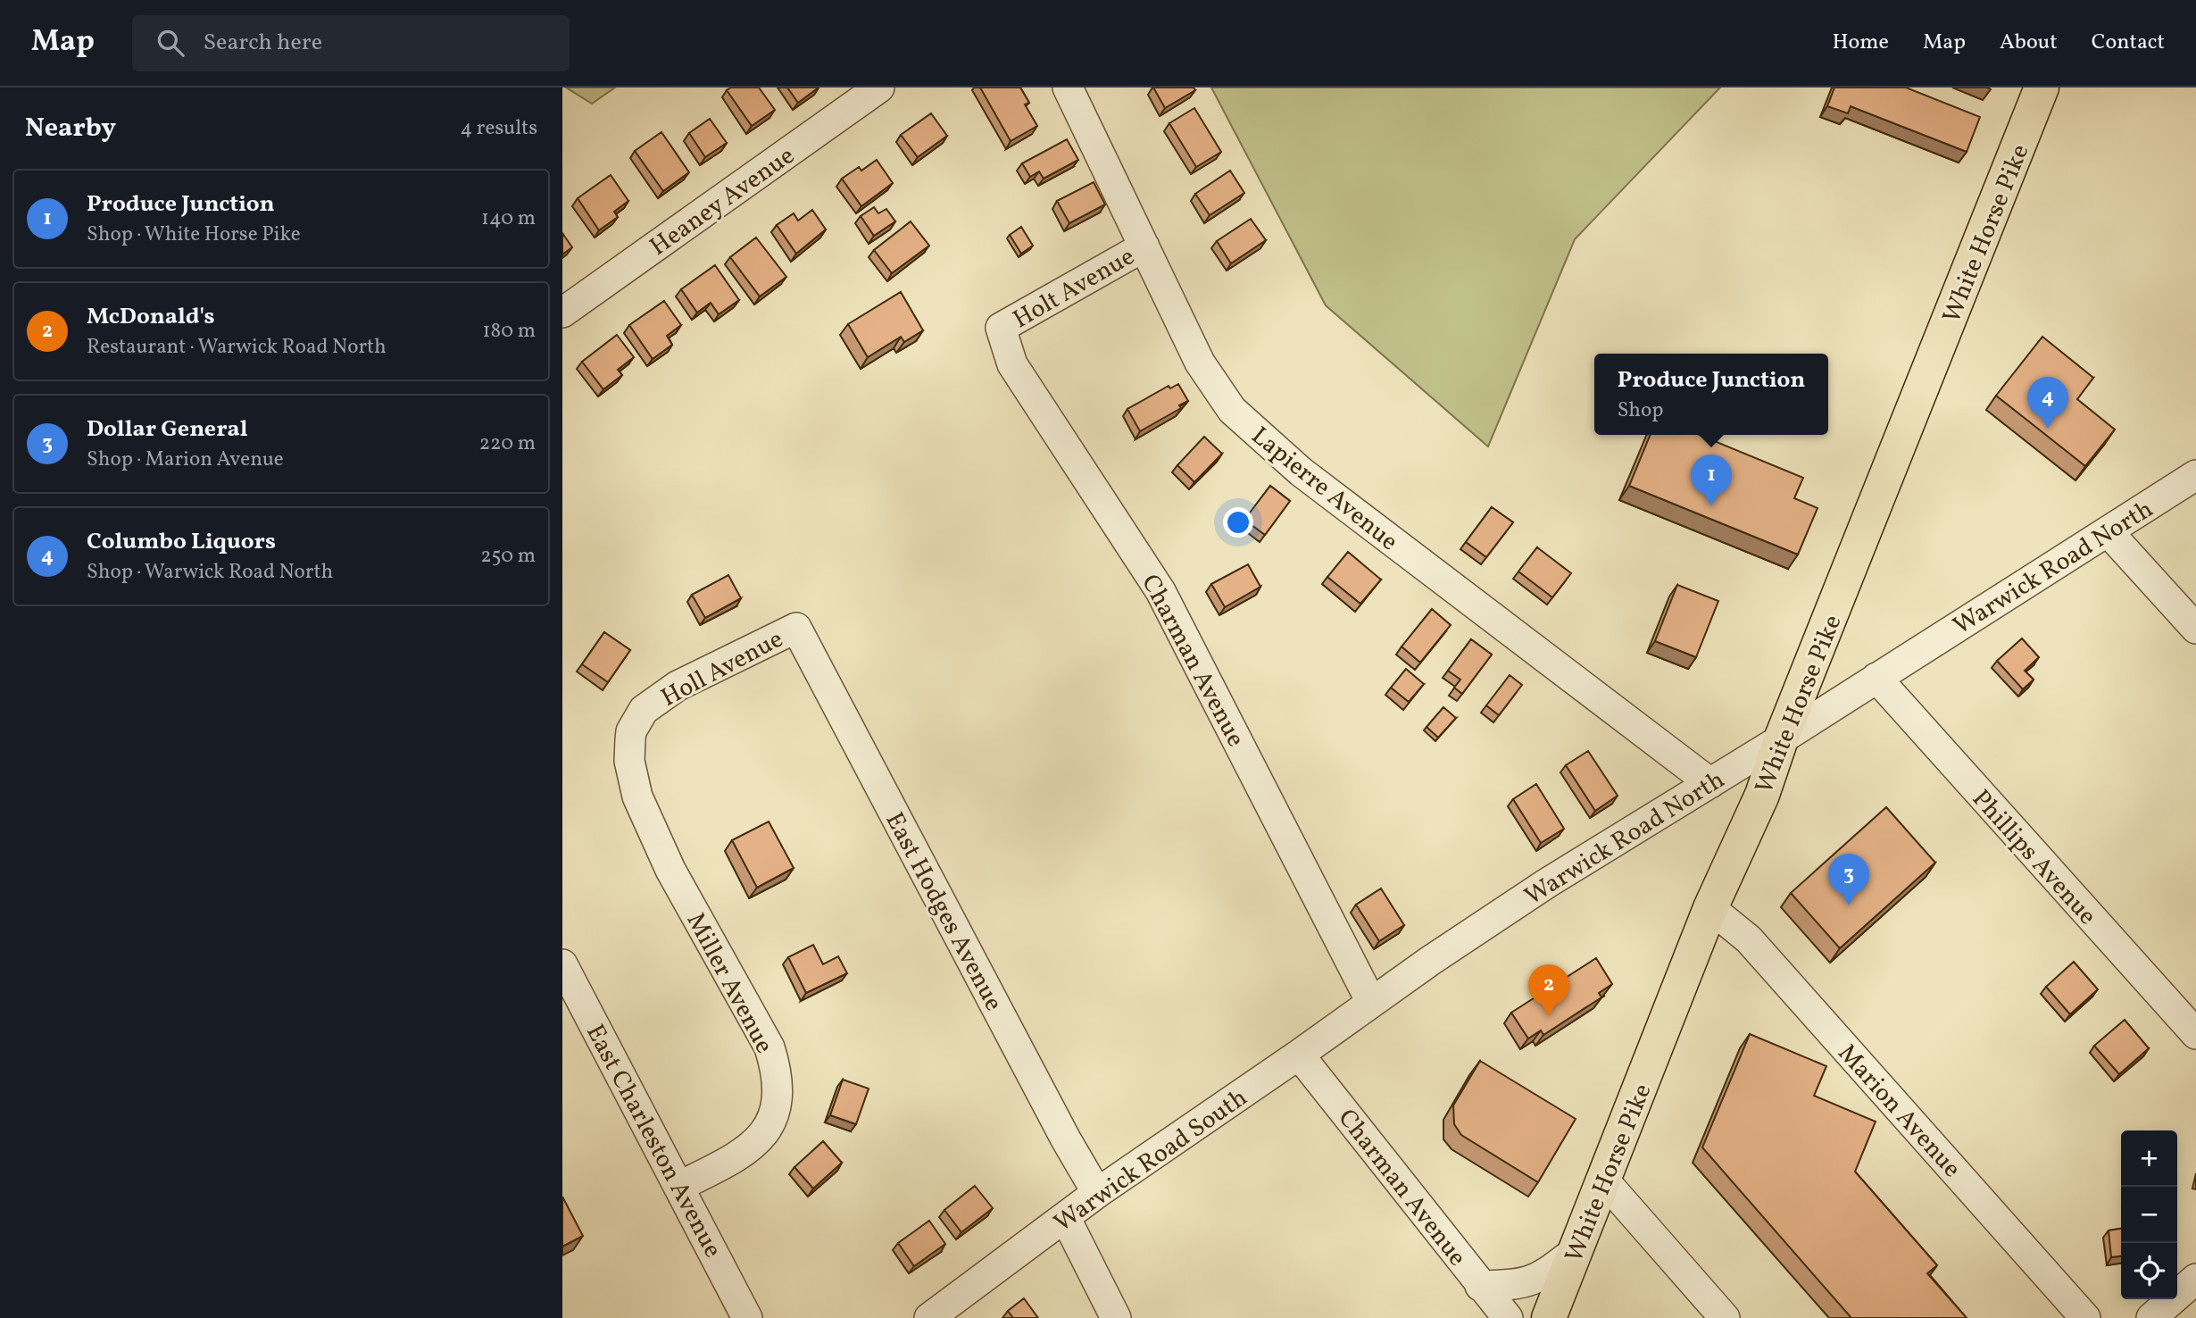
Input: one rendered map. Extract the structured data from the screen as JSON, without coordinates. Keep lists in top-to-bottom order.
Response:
{
  "streets": {
    "highway": ["White Horse Pike"],
    "street": [
      "Heaney Avenue",
      "Holt Avenue",
      "Lapierre Avenue",
      "Warwick Road North",
      "Charman Avenue",
      "Holl Avenue",
      "Phillips Avenue",
      "East Hodges Avenue",
      "Miller Avenue",
      "Marion Avenue",
      "East Charleston Avenue",
      "Warwick Road South"
    ]
  },
  "crossings": [
    ["White Horse Pike", "Warwick Road North"],
    ["White Horse Pike", "Marion Avenue"],
    ["Holt Avenue", "Lapierre Avenue"],
    ["Holt Avenue", "Charman Avenue"],
    ["Lapierre Avenue", "Warwick Road North"],
    ["Warwick Road North", "Charman Avenue"],
    ["Warwick Road North", "Phillips Avenue"],
    ["Warwick Road North", "Warwick Road South"],
    ["Charman Avenue", "Warwick Road South"],
    ["Holl Avenue", "East Hodges Avenue"],
    ["Holl Avenue", "Miller Avenue"],
    ["East Hodges Avenue", "Warwick Road South"],
    ["Miller Avenue", "East Charleston Avenue"]
  ],
  "page": {
    "header": "Map",
    "search": "Search here",
    "nav": [
      "Home",
      "Map",
      "About",
      "Contact"
    ],
    "heading": ["Nearby", "4 results"],
    "list": [
      {
        "mark": "1",
        "name": "Produce Junction",
        "note": "Shop · White Horse Pike",
        "value": "140 m"
      },
      {
        "mark": "2",
        "name": "McDonald's",
        "note": "Restaurant · Warwick Road North",
        "value": "180 m"
      },
      {
        "mark": "3",
        "name": "Dollar General",
        "note": "Shop · Marion Avenue",
        "value": "220 m"
      },
      {
        "mark": "4",
        "name": "Columbo Liquors",
        "note": "Shop · Warwick Road North",
        "value": "250 m"
      }
    ],
    "popup": ["Produce Junction", "Shop"],
    "pins": [
      "4",
      "1",
      "3",
      "2"
    ],
    "map_buttons": ["+", "−"]
  }
}
